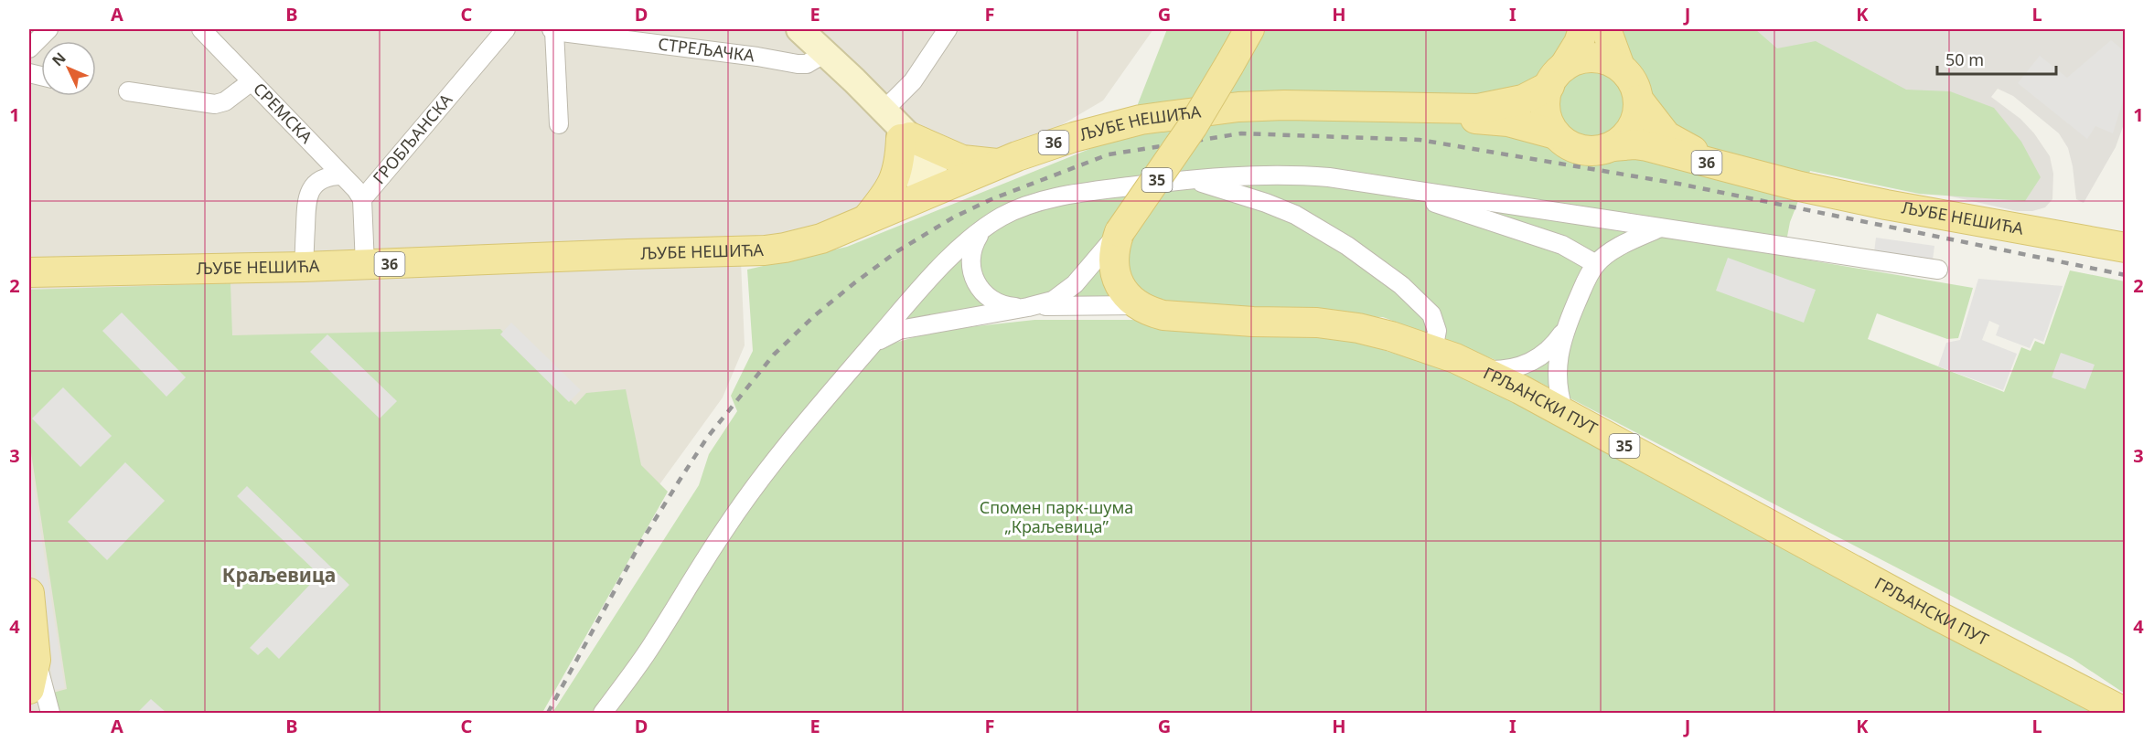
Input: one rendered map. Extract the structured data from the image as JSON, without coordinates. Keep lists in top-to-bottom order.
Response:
{
  "streets": {
    "main road": [
      "ЉУБЕ НЕШИЋА",
      "36",
      "35",
      "ГРЉАНСКИ ПУТ"
    ],
    "street": ["СТРЕЉАЧКА", "СРЕМСКА", "ГРОБЉАНСКА"]
  },
  "crossings": [
    ["СРЕМСКА", "ГРОБЉАНСКА"],
    ["ЉУБЕ НЕШИЋА", "ГРОБЉАНСКА"],
    ["ЉУБЕ НЕШИЋА", "36"]
  ],
  "districts": ["Краљевица"],
  "parks": ["Спомен парк-шума „Краљевица”"],
  "scale_bar": "50 m",
  "north": "top left",
  "grid": {
    "columns": [
      "A",
      "B",
      "C",
      "D",
      "E",
      "F",
      "G",
      "H",
      "I",
      "J",
      "K",
      "L"
    ],
    "rows": [
      "1",
      "2",
      "3",
      "4"
    ]
  }
}
